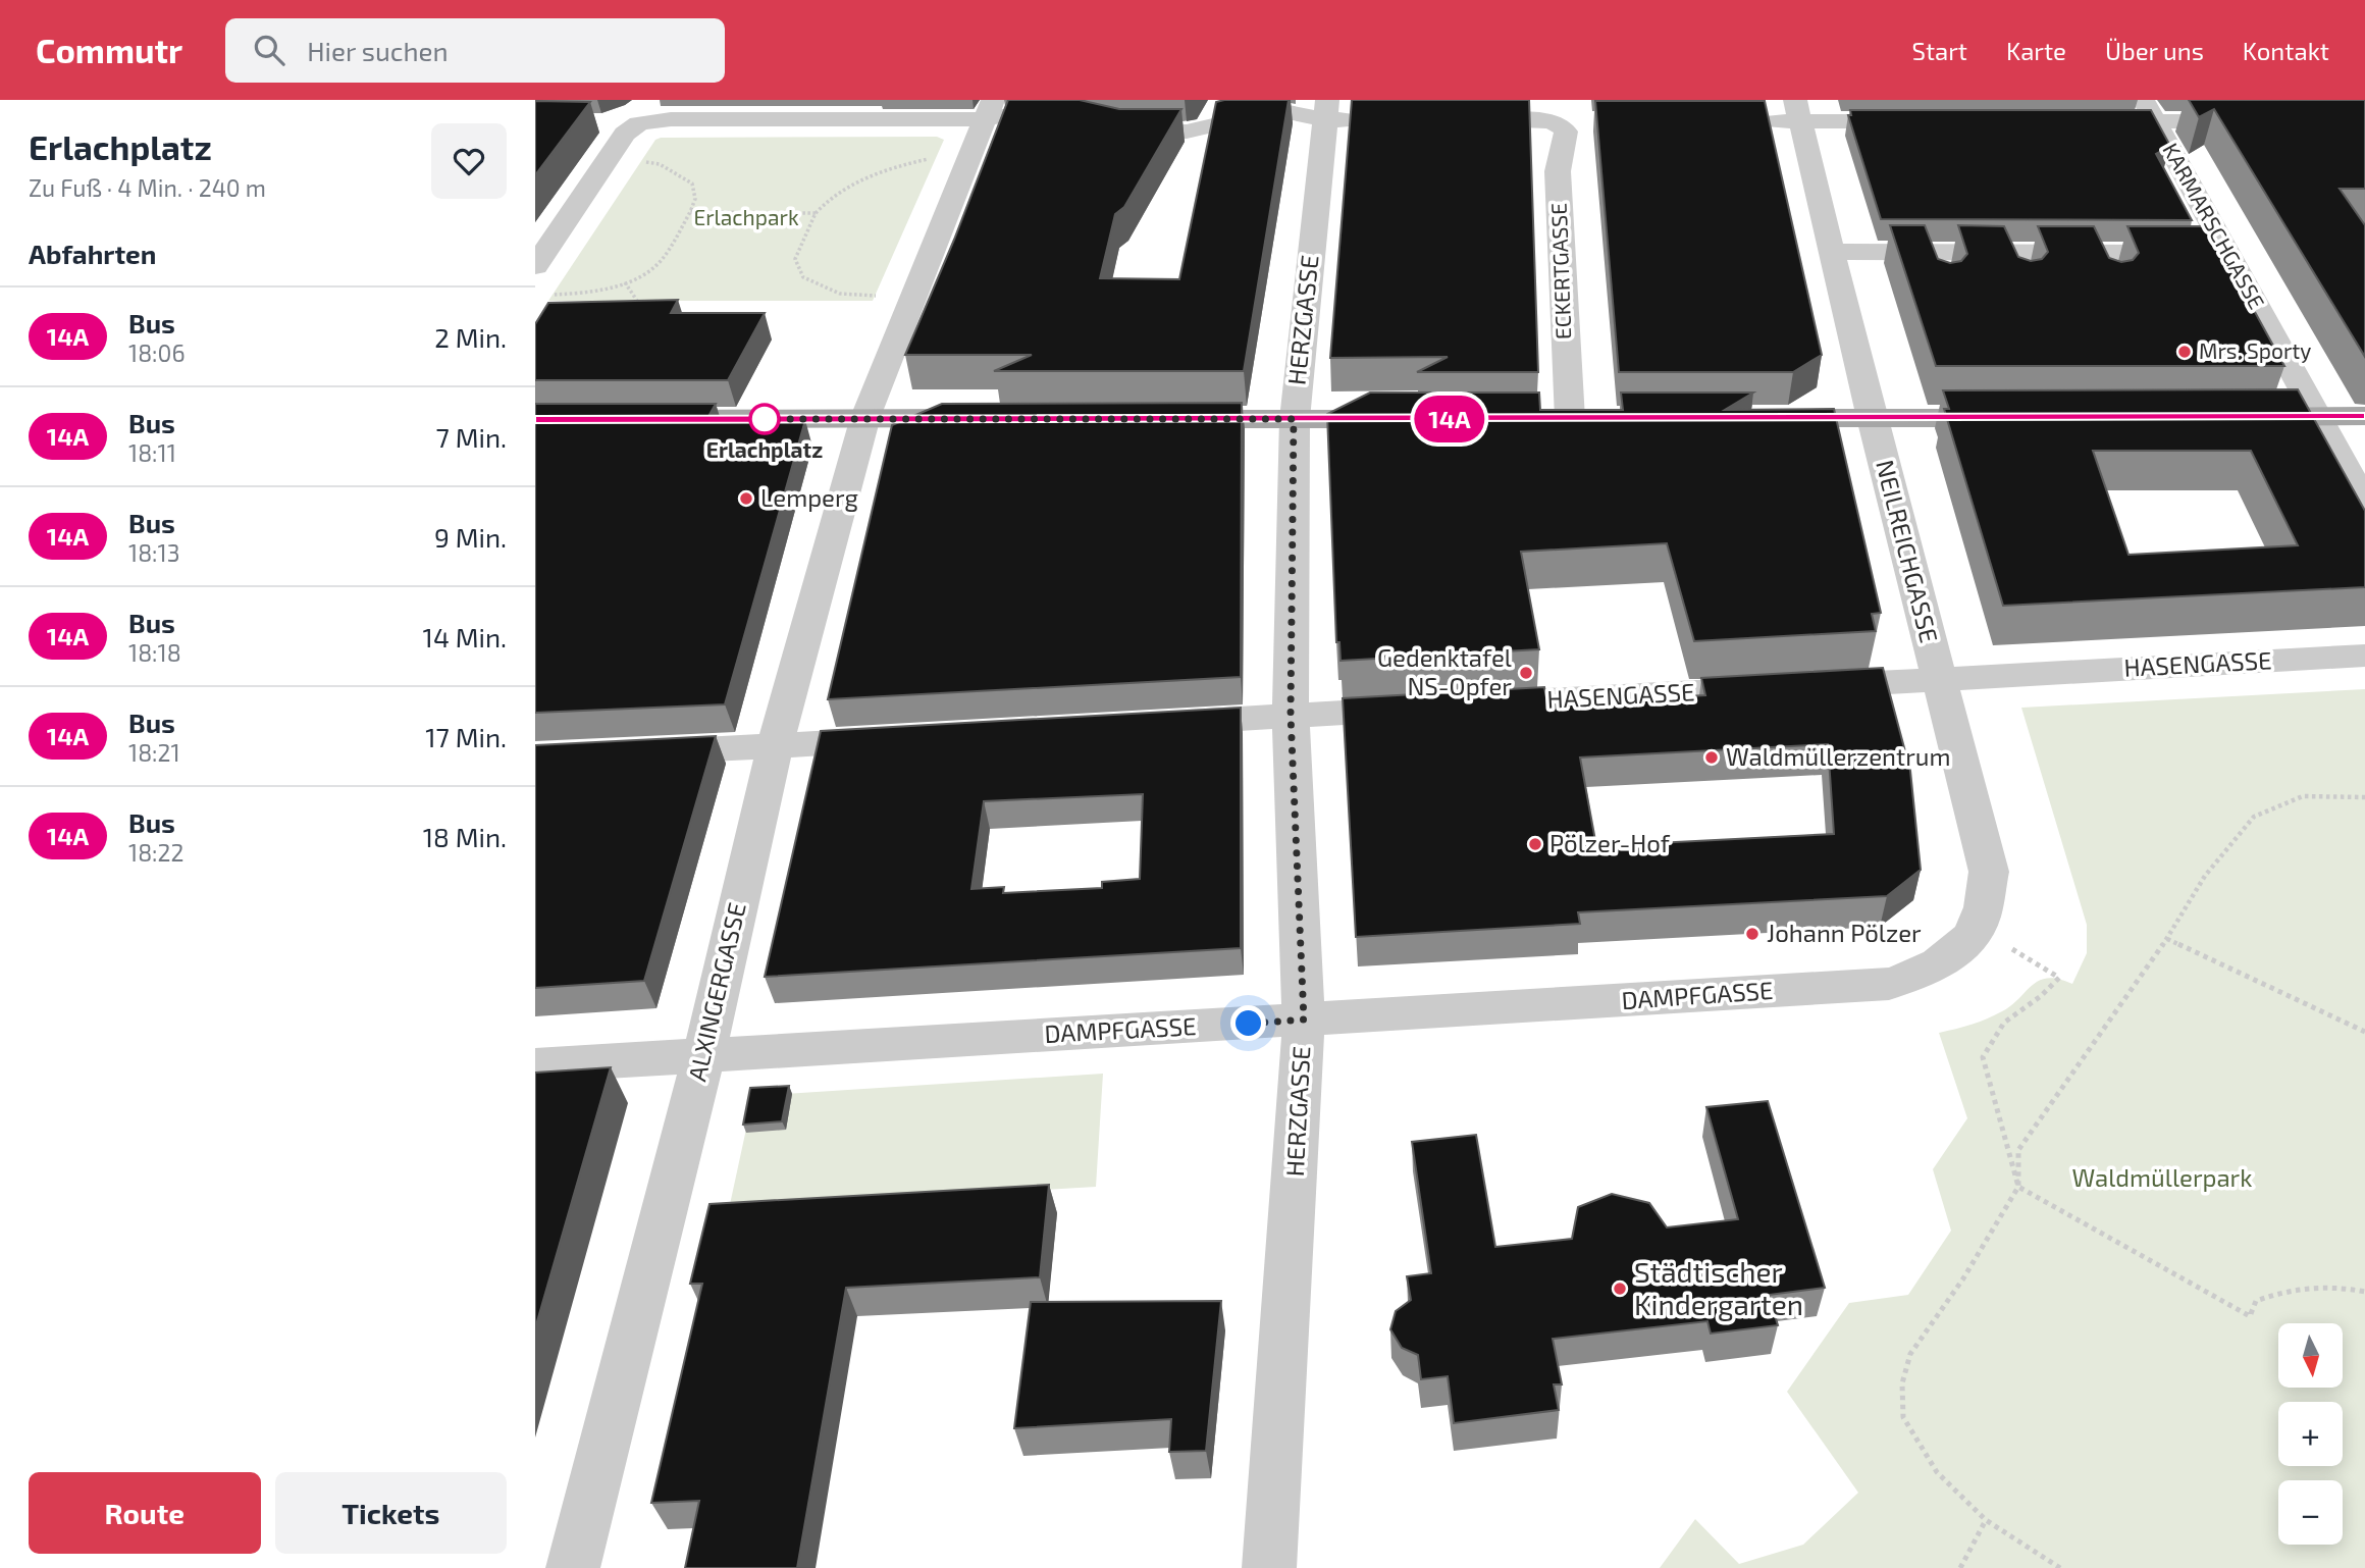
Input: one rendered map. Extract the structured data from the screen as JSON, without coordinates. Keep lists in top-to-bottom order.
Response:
{
  "streets": {
    "street": [
      "KARMARSCHGASSE",
      "ECKERTGASSE",
      "HERZGASSE",
      "NEILREICHGASSE",
      "HASENGASSE",
      "ALXINGERGASSE",
      "DAMPFGASSE"
    ]
  },
  "crossings": [
    ["HERZGASSE", "HASENGASSE"],
    ["HERZGASSE", "DAMPFGASSE"],
    ["NEILREICHGASSE", "HASENGASSE"],
    ["NEILREICHGASSE", "DAMPFGASSE"],
    ["ALXINGERGASSE", "DAMPFGASSE"]
  ],
  "parks": ["Erlachpark", "Waldmüllerpark"],
  "places": [
    "Mrs. Sporty",
    "Erlachplatz",
    "Lemperg",
    "Gedenktafel NS-Opfer",
    "Waldmüllerzentrum",
    "Pölzer-Hof",
    "Johann Pölzer",
    "Städtischer Kindergarten"
  ],
  "lines": ["bus line 14A"],
  "north": "bottom",
  "page": {
    "header": "Commutr",
    "search": "Hier suchen",
    "nav": [
      "Start",
      "Karte",
      "Über uns",
      "Kontakt"
    ],
    "heading": [
      ["Erlachplatz", "Zu Fuß · 4 Min. · 240 m"],
      "Abfahrten"
    ],
    "on_map": "14A",
    "list": [
      {
        "mark": "14A",
        "name": "Bus",
        "note": "18:06",
        "value": "2 Min."
      },
      {
        "mark": "14A",
        "name": "Bus",
        "note": "18:11",
        "value": "7 Min."
      },
      {
        "mark": "14A",
        "name": "Bus",
        "note": "18:13",
        "value": "9 Min."
      },
      {
        "mark": "14A",
        "name": "Bus",
        "note": "18:18",
        "value": "14 Min."
      },
      {
        "mark": "14A",
        "name": "Bus",
        "note": "18:21",
        "value": "17 Min."
      },
      {
        "mark": "14A",
        "name": "Bus",
        "note": "18:22",
        "value": "18 Min."
      }
    ],
    "map_buttons": ["+", "−"],
    "buttons": ["Route", "Tickets"]
  }
}
